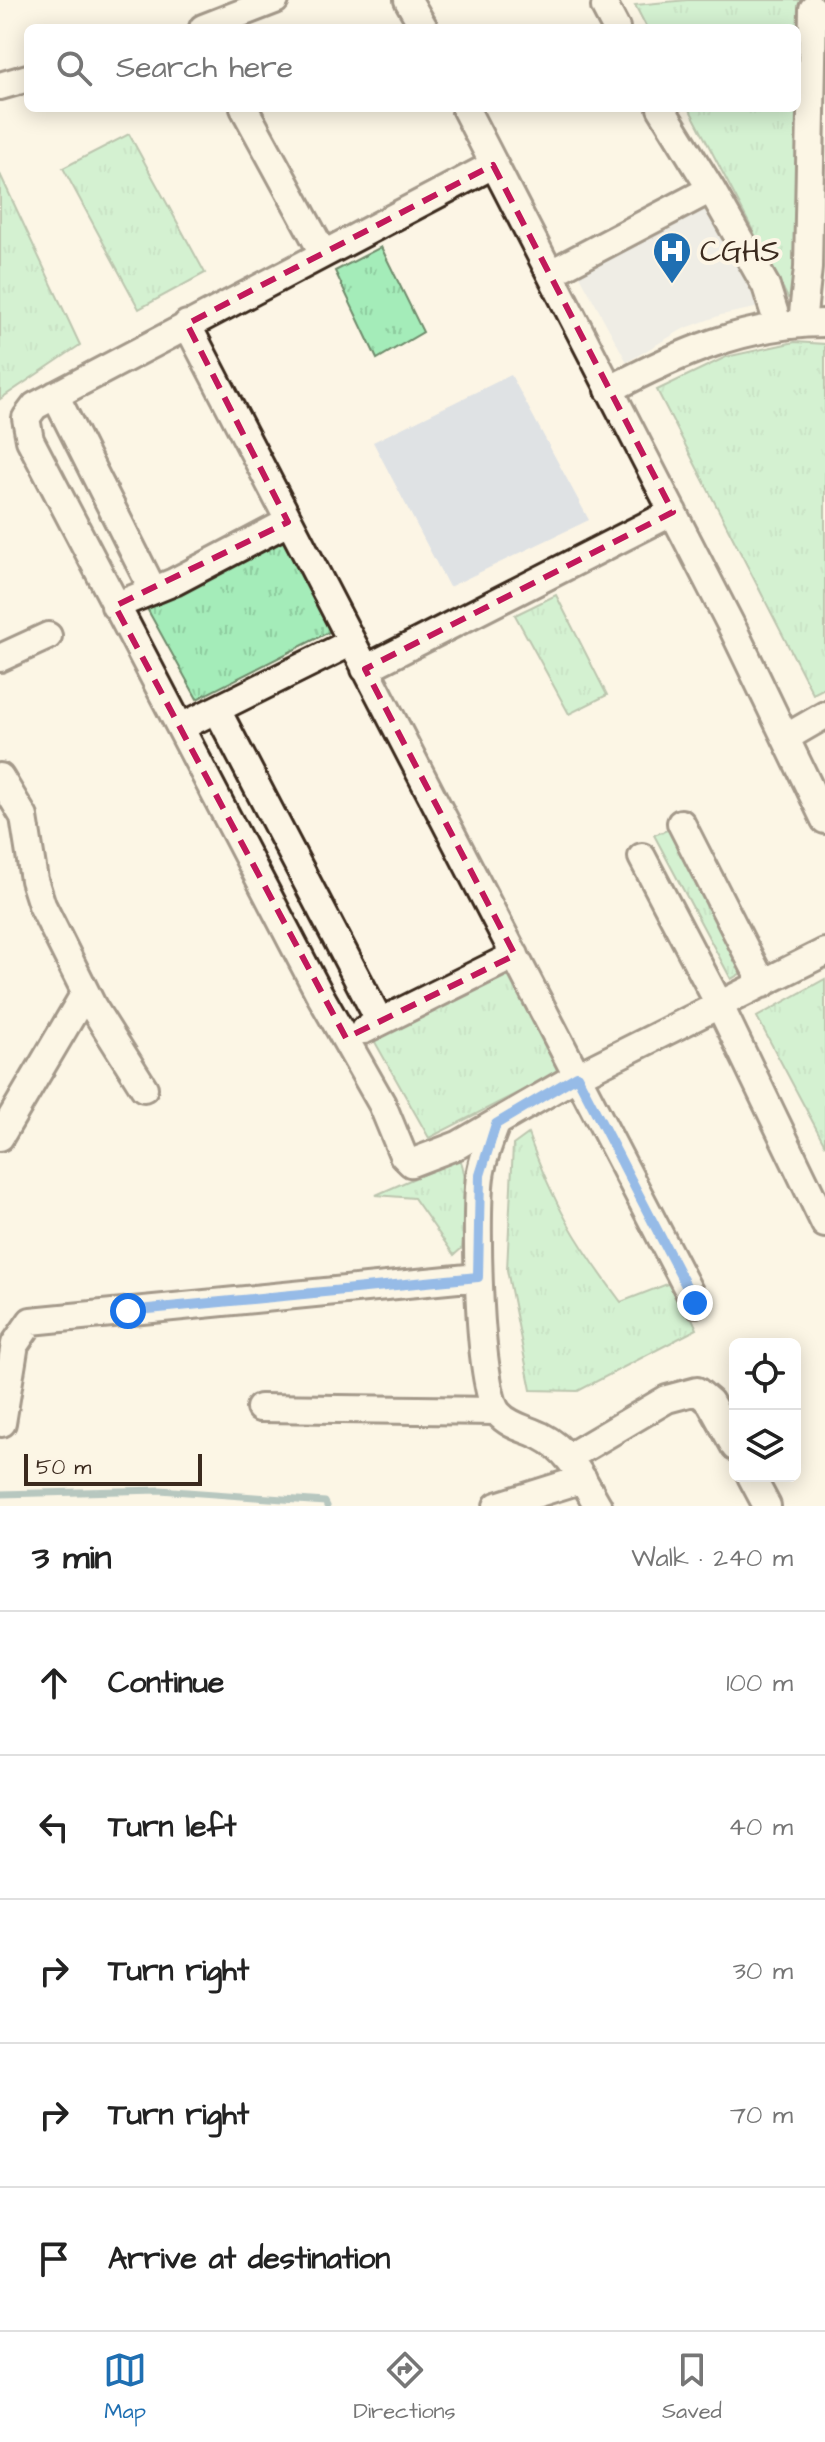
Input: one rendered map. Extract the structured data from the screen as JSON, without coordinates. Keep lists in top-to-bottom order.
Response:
{
  "places": {
    "hospital": ["CGHS"]
  },
  "scale_bar": "50 m",
  "page": {
    "search": "Search here",
    "scale": "50 m",
    "heading": ["3 min", "Walk · 240 m"],
    "list": [
      ["Continue", "100 m"],
      ["Turn left", "40 m"],
      ["Turn right", "30 m"],
      ["Turn right", "70 m"],
      "Arrive at destination"
    ],
    "nav": ["Map", "Directions", "Saved"]
  }
}
